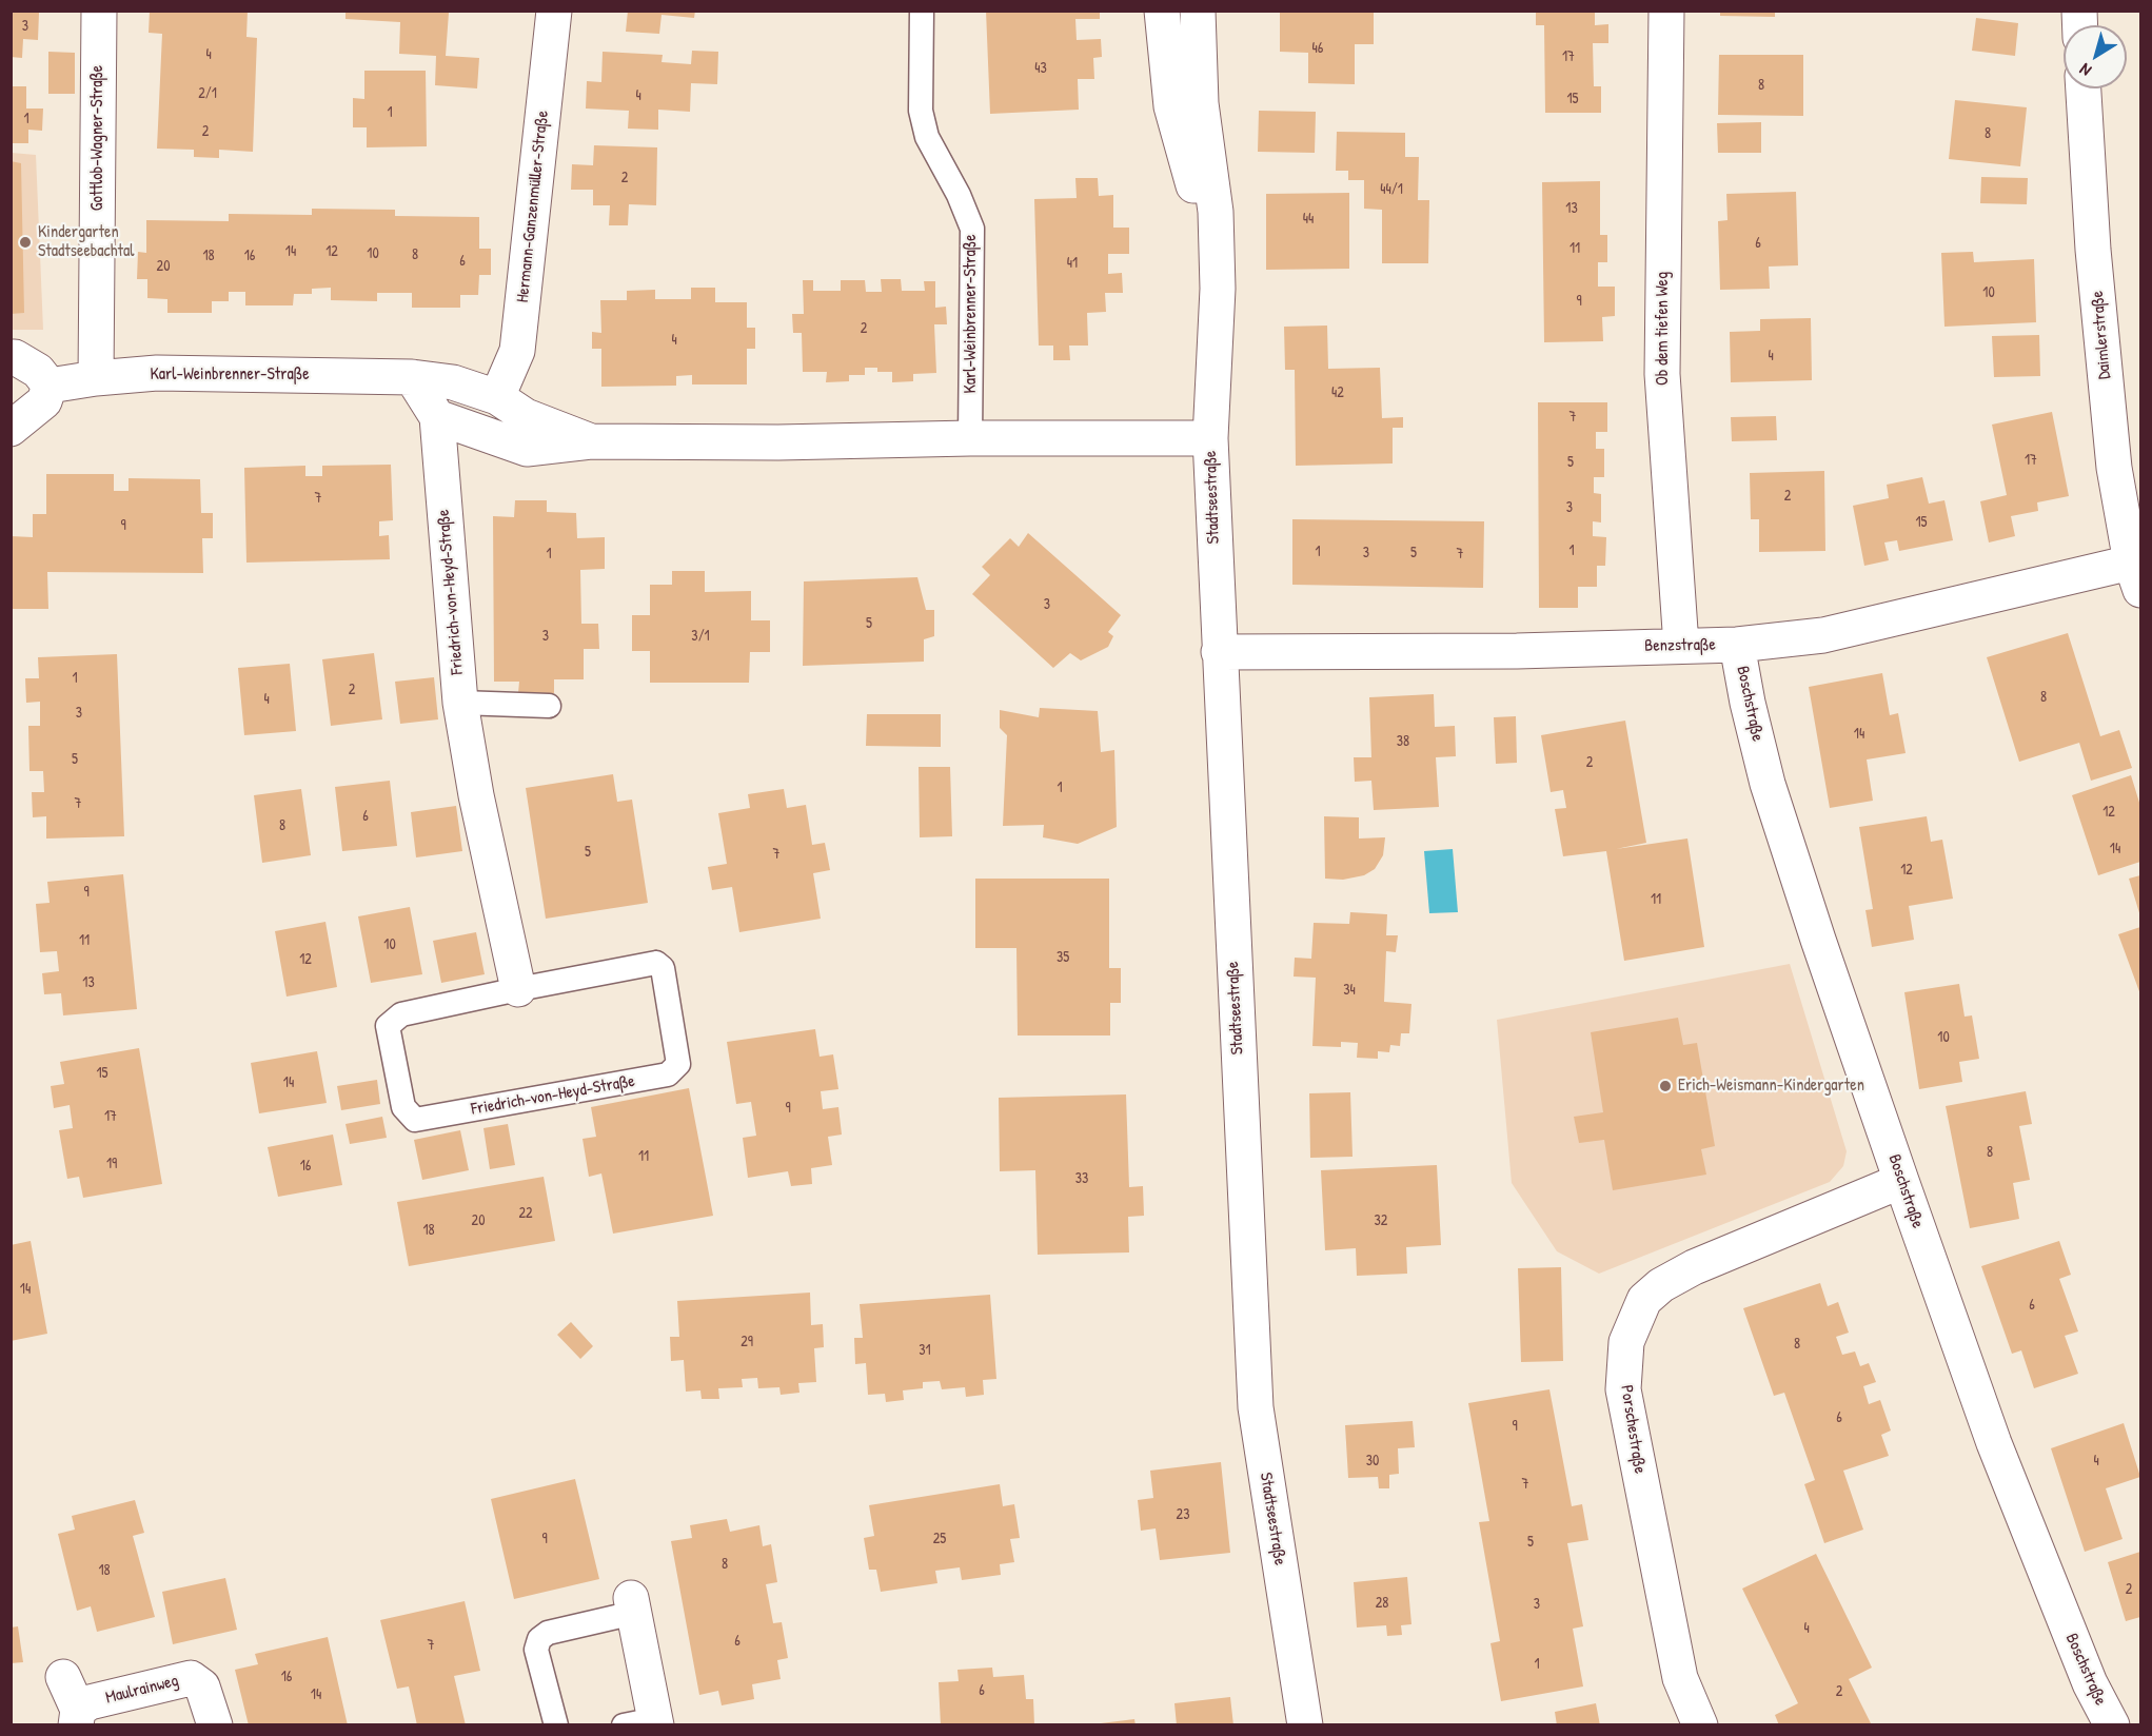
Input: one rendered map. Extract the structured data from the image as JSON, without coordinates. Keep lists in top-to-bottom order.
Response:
{
  "streets": {
    "street": [
      "Gottlob-Wagner-Straße",
      "Hermann-Ganzenmüller-Straße",
      "Karl-Weinbrenner-Straße",
      "Ob dem tiefen Weg",
      "Daimlerstraße",
      "Stadtseestraße",
      "Friedrich-von-Heyd-Straße",
      "Benzstraße",
      "Boschstraße",
      "Porschestraße",
      "Maulrainweg"
    ]
  },
  "crossings": [
    ["Gottlob-Wagner-Straße", "Karl-Weinbrenner-Straße"],
    ["Hermann-Ganzenmüller-Straße", "Karl-Weinbrenner-Straße"],
    ["Karl-Weinbrenner-Straße", "Stadtseestraße"],
    ["Karl-Weinbrenner-Straße", "Friedrich-von-Heyd-Straße"],
    ["Ob dem tiefen Weg", "Benzstraße"],
    ["Daimlerstraße", "Benzstraße"],
    ["Stadtseestraße", "Benzstraße"],
    ["Benzstraße", "Boschstraße"],
    ["Boschstraße", "Porschestraße"]
  ],
  "places": ["Kindergarten Stadtseebachtal", "Erich-Weismann-Kindergarten"],
  "house_numbers": [
    "3",
    "46",
    "4",
    "17",
    "43",
    "8",
    "2/1",
    "4",
    "15",
    "1",
    "1",
    "2",
    "8",
    "2",
    "44/1",
    "13",
    "44",
    "6",
    "11",
    "14",
    "12",
    "10",
    "8",
    "18",
    "16",
    "6",
    "41",
    "20",
    "10",
    "9",
    "2",
    "4",
    "4",
    "42",
    "7",
    "17",
    "5",
    "2",
    "7",
    "3",
    "15",
    "9",
    "1",
    "1",
    "3",
    "5",
    "1",
    "7",
    "3",
    "5",
    "3",
    "3/1",
    "1",
    "2",
    "8",
    "4",
    "3",
    "14",
    "38",
    "5",
    "2",
    "1",
    "7",
    "12",
    "6",
    "8",
    "14",
    "5",
    "7",
    "12",
    "9",
    "11",
    "11",
    "10",
    "35",
    "12",
    "13",
    "34",
    "10",
    "15",
    "14",
    "9",
    "17",
    "8",
    "11",
    "19",
    "16",
    "33",
    "22",
    "20",
    "32",
    "18",
    "14",
    "6",
    "29",
    "8",
    "31",
    "6",
    "9",
    "30",
    "4",
    "7",
    "23",
    "9",
    "25",
    "5",
    "8",
    "18",
    "2",
    "28",
    "3",
    "4",
    "6",
    "7",
    "1",
    "16",
    "6",
    "2",
    "14"
  ],
  "north": "bottom left"
}
